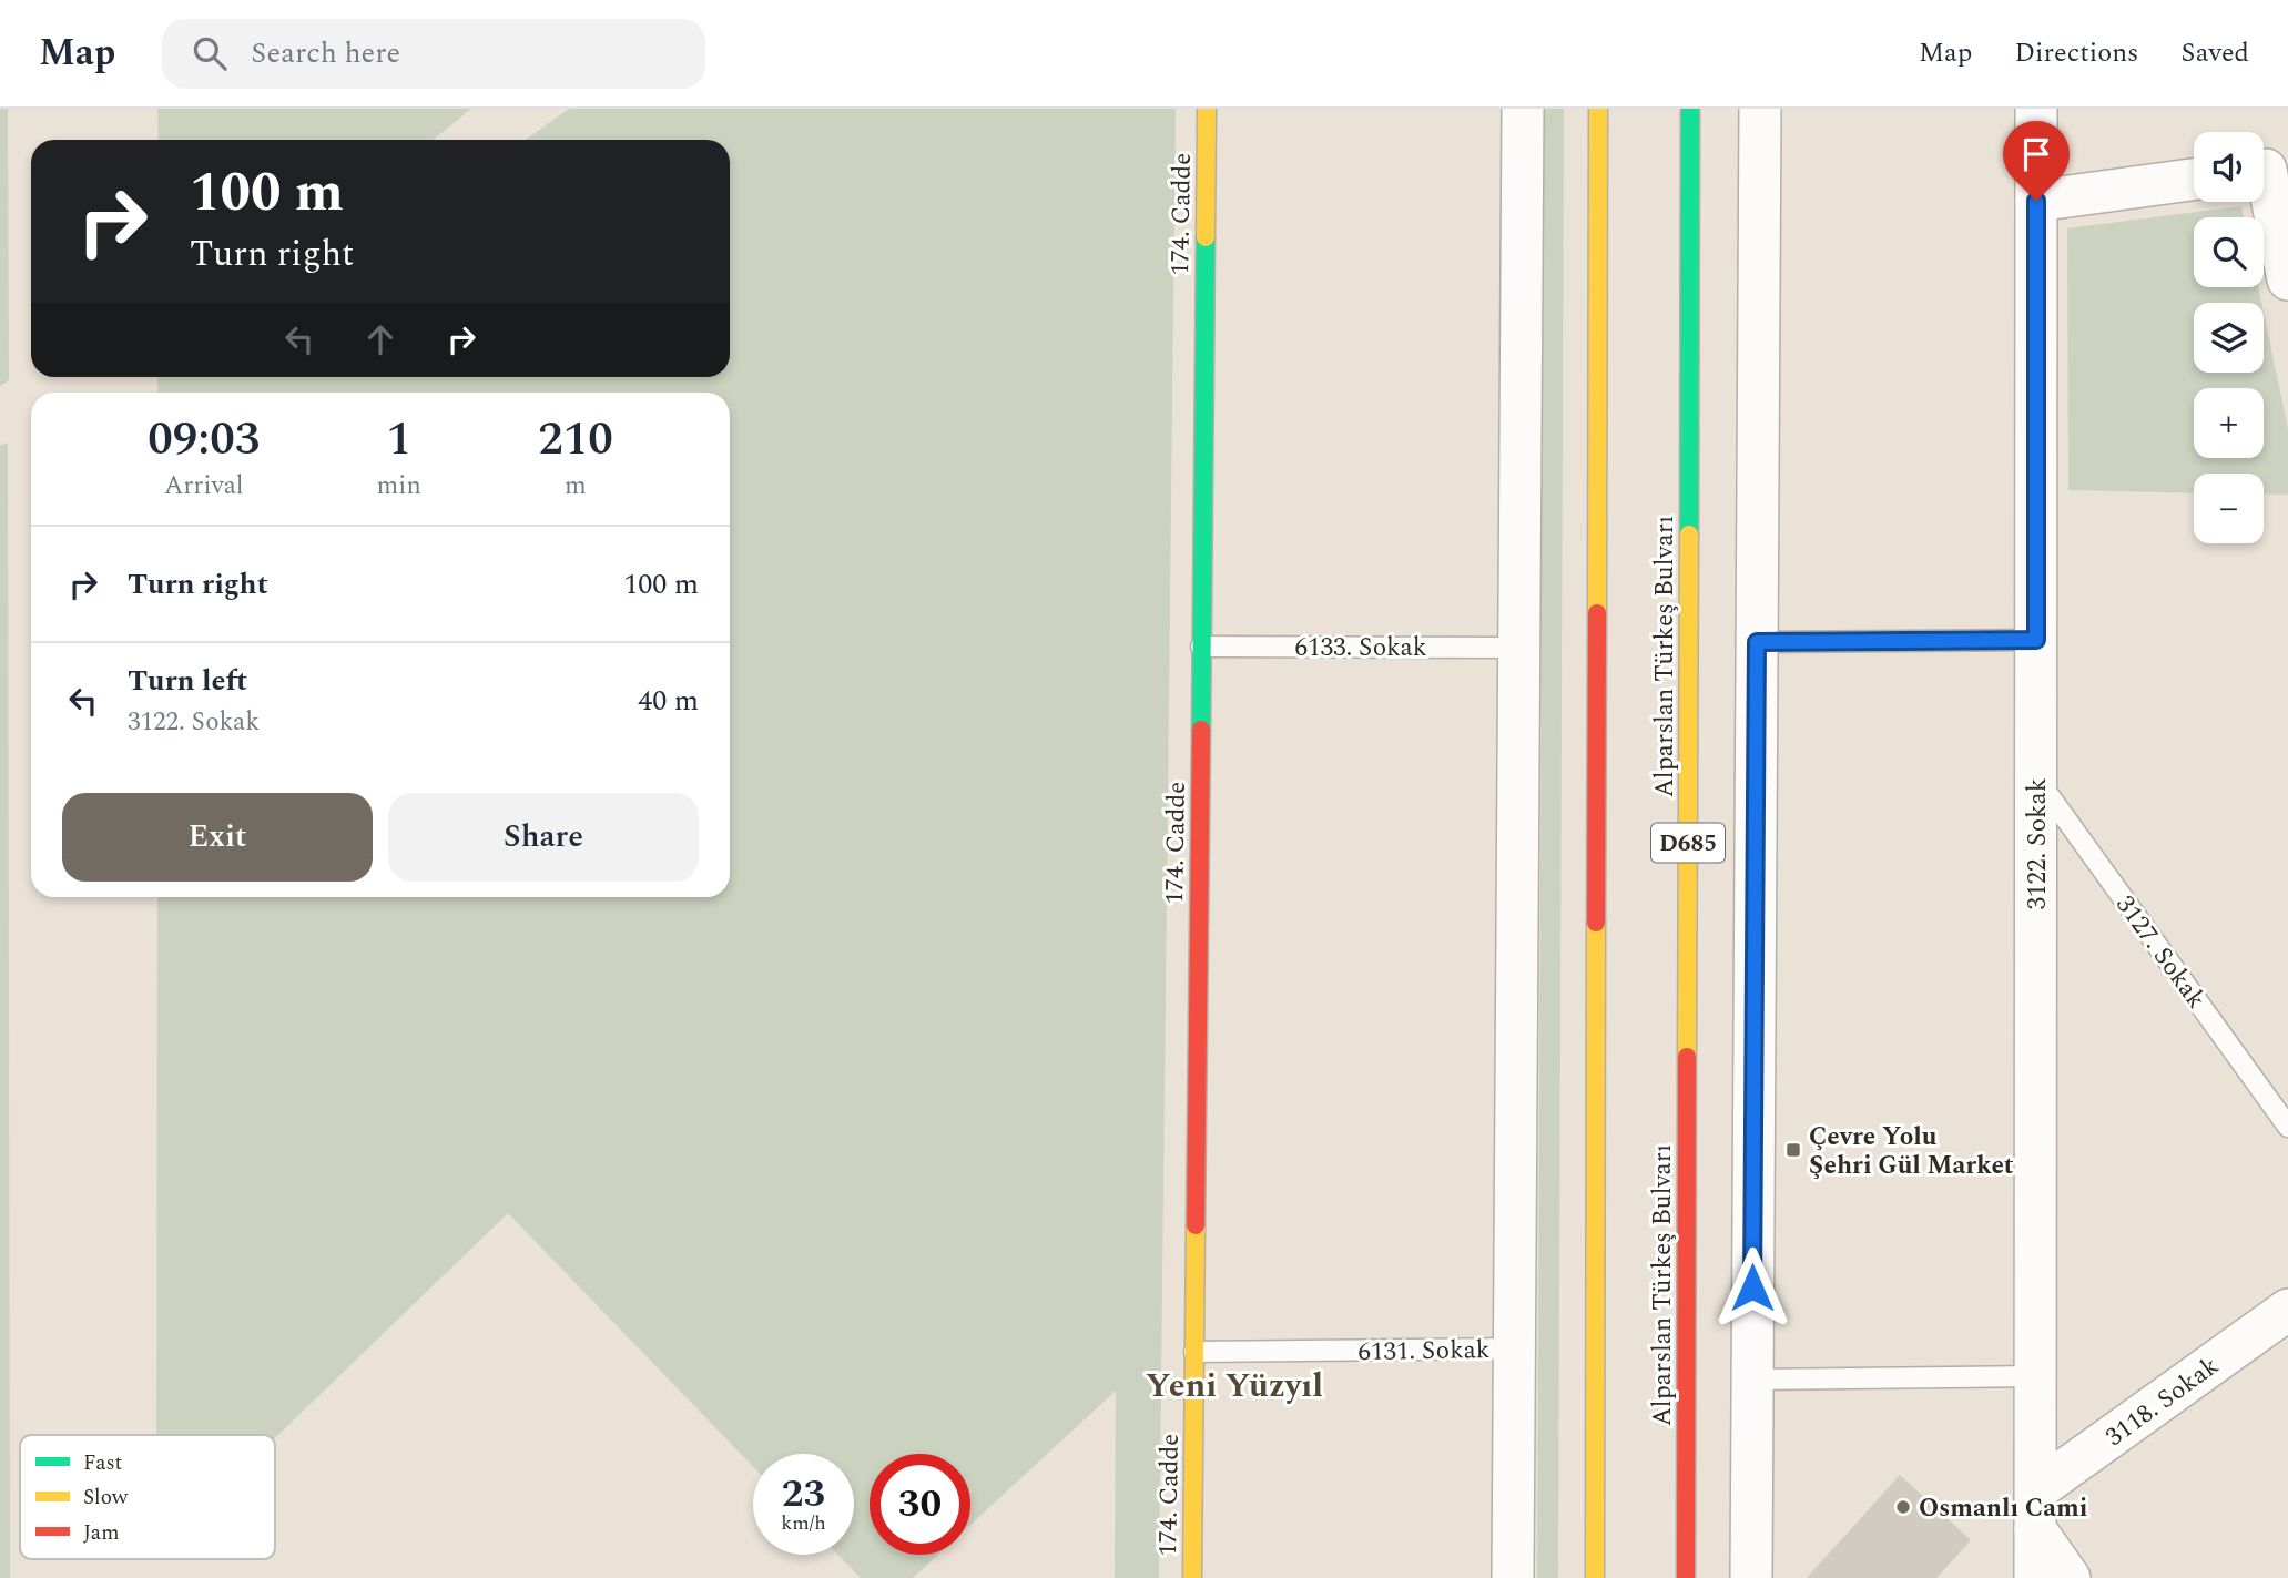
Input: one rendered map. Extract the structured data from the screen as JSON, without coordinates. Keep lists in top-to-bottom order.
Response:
{
  "streets": {
    "main road": ["174. Cadde", "Alparslan Türkeş Bulvarı", "D685"],
    "street": ["3122. Sokak", "3118. Sokak"],
    "lane": ["6133. Sokak", "3127. Sokak", "6131. Sokak"]
  },
  "crossings": [
    ["174. Cadde", "6133. Sokak"],
    ["174. Cadde", "6131. Sokak"],
    ["3122. Sokak", "3127. Sokak"],
    ["3122. Sokak", "3118. Sokak"]
  ],
  "districts": ["Yeni Yüzyıl"],
  "places": {
    "transit": ["Çevre Yolu Şehri Gül Market"],
    "other": ["Osmanlı Cami"]
  },
  "legend": ["Fast", "Slow", "Jam"],
  "page": {
    "header": "Map",
    "search": "Search here",
    "nav": ["Map", "Directions", "Saved"],
    "map_buttons": ["+", "−"],
    "turn": ["100 m", "Turn right"],
    "eta": [
      "09:03",
      "Arrival",
      "1",
      "min",
      "210",
      "m"
    ],
    "list": [
      {
        "name": "Turn right",
        "value": "100 m"
      },
      {
        "name": "Turn left",
        "note": "3122. Sokak",
        "value": "40 m"
      }
    ],
    "buttons": ["Exit", "Share"],
    "speed": "23 km/h",
    "limit": "30"
  }
}
